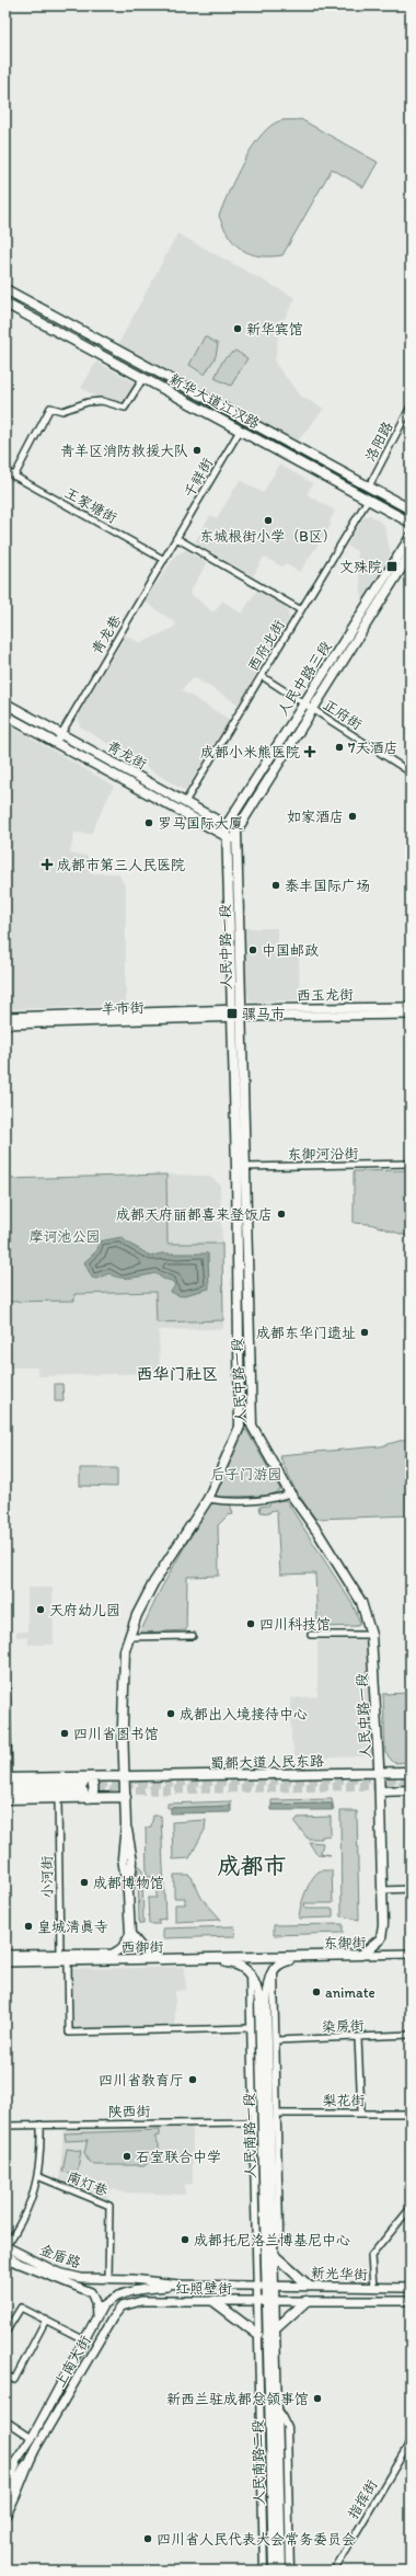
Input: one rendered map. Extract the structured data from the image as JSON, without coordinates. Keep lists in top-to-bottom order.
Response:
{
  "streets": {
    "main road": [
      "新华大道江汉路",
      "人民中路三段",
      "青龙街",
      "人民中路一段",
      "西玉龙街",
      "羊市街",
      "蜀都大道人民东路",
      "东御街",
      "西御街",
      "人民南路一段",
      "金盾路",
      "新光华街",
      "红照壁街",
      "上南大街",
      "人民南路二段"
    ],
    "street": [
      "洛阳路",
      "千祥街",
      "王家塘街",
      "青龙巷",
      "西府北街",
      "正府街",
      "东御河沿街",
      "小河街",
      "染房街",
      "梨花街",
      "陕西街",
      "南灯巷",
      "指挥街"
    ]
  },
  "crossings": [
    ["新华大道江汉路", "洛阳路"],
    ["新华大道江汉路", "千祥街"],
    ["新华大道江汉路", "西府北街"],
    ["千祥街", "青龙巷"],
    ["王家塘街", "青龙巷"],
    ["青龙巷", "青龙街"],
    ["西府北街", "正府街"],
    ["西府北街", "青龙街"],
    ["人民中路三段", "正府街"],
    ["人民中路三段", "青龙街"],
    ["青龙街", "人民中路一段"],
    ["人民中路一段", "西玉龙街"],
    ["人民中路一段", "羊市街"],
    ["人民中路一段", "东御河沿街"],
    ["人民中路一段", "蜀都大道人民东路"],
    ["人民中路一段", "东御街"],
    ["人民中路一段", "西御街"],
    ["西玉龙街", "羊市街"],
    ["小河街", "西御街"],
    ["东御街", "西御街"],
    ["染房街", "人民南路一段"],
    ["梨花街", "人民南路一段"],
    ["陕西街", "人民南路一段"],
    ["人民南路一段", "新光华街"],
    ["人民南路一段", "红照壁街"],
    ["人民南路一段", "人民南路二段"],
    ["南灯巷", "金盾路"],
    ["南灯巷", "红照壁街"],
    ["金盾路", "红照壁街"],
    ["金盾路", "上南大街"],
    ["新光华街", "红照壁街"],
    ["新光华街", "人民南路二段"],
    ["红照壁街", "上南大街"],
    ["红照壁街", "人民南路二段"]
  ],
  "districts": ["西华门社区", "成都市"],
  "parks": ["摩诃池公园", "后子门游园"],
  "places": {
    "other": [
      "新华宾馆",
      "青羊区消防救援大队",
      "东城根街小学（B区）",
      "7天酒店",
      "如家酒店",
      "罗马国际大厦",
      "泰丰国际广场",
      "中国邮政",
      "成都天府丽都喜来登饭店",
      "成都东华门遗址",
      "天府幼儿园",
      "四川科技馆",
      "成都出入境接待中心",
      "四川省图书馆",
      "成都博物馆",
      "皇城清真寺",
      "animate",
      "四川省教育厅",
      "石室联合中学",
      "成都托尼洛兰博基尼中心",
      "新西兰驻成都总领事馆",
      "四川省人民代表大会常务委员会"
    ],
    "transit": ["文殊院", "骡马市"],
    "health": ["成都小米熊医院", "成都市第三人民医院"]
  }
}
